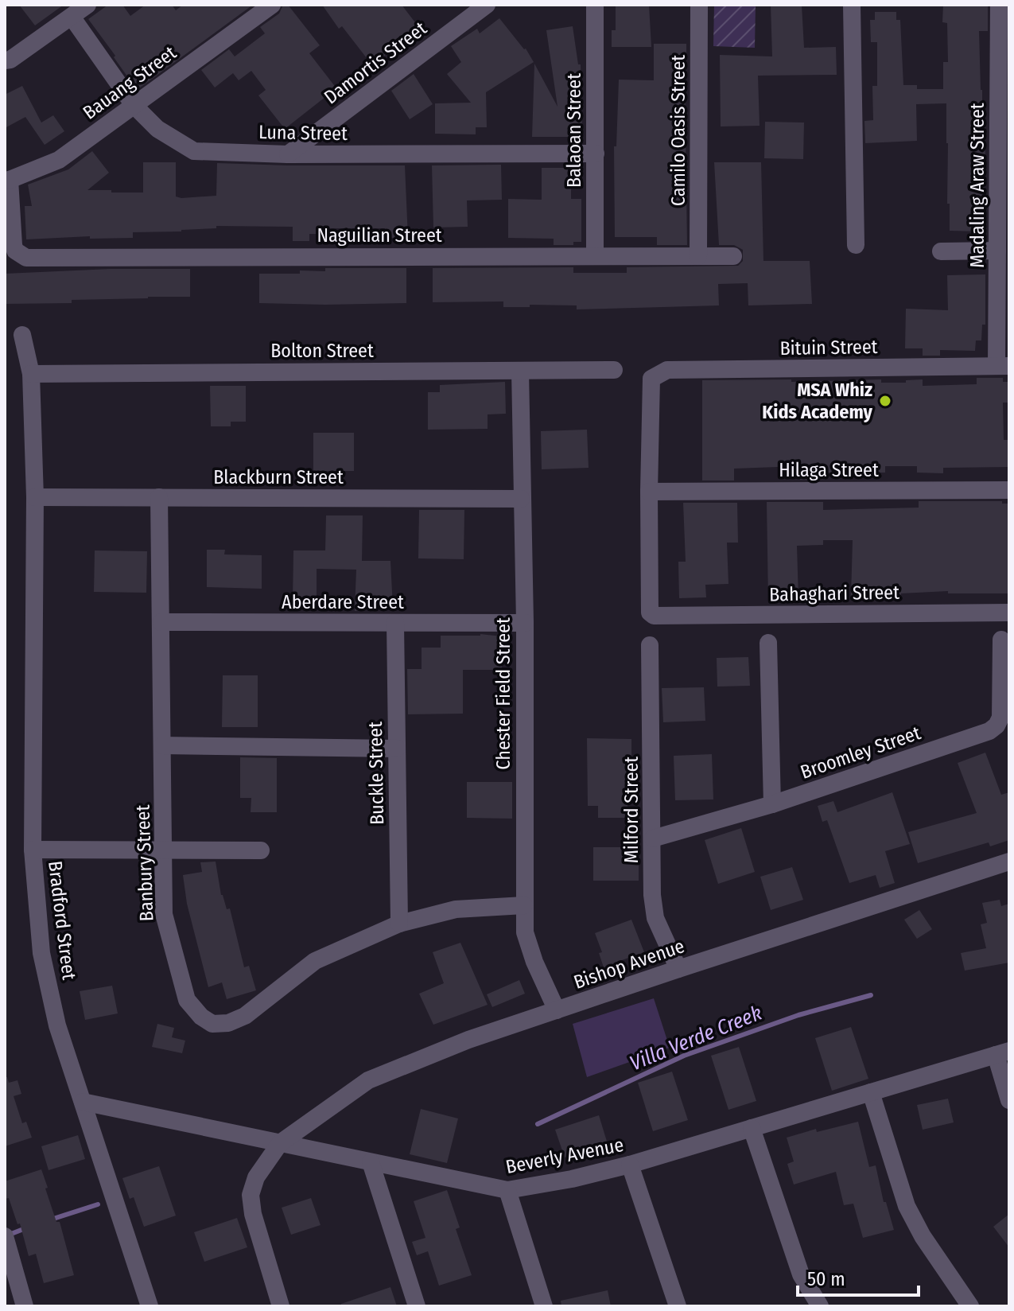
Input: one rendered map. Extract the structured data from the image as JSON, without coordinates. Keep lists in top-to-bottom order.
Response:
{
  "streets": {
    "street": [
      "Damortis Street",
      "Bauang Street",
      "Balaoan Street",
      "Camilo Oasis Street",
      "Luna Street",
      "Madaling Araw Street",
      "Naguilian Street",
      "Bituin Street",
      "Bolton Street",
      "Hilaga Street",
      "Blackburn Street",
      "Bahaghari Street",
      "Aberdare Street",
      "Chester Field Street",
      "Broomley Street",
      "Buckle Street",
      "Milford Street",
      "Banbury Street",
      "Bradford Street",
      "Bishop Avenue",
      "Beverly Avenue"
    ]
  },
  "crossings": [
    ["Damortis Street", "Luna Street"],
    ["Bauang Street", "Luna Street"],
    ["Bauang Street", "Naguilian Street"],
    ["Balaoan Street", "Luna Street"],
    ["Balaoan Street", "Naguilian Street"],
    ["Camilo Oasis Street", "Naguilian Street"],
    ["Madaling Araw Street", "Bituin Street"],
    ["Bituin Street", "Hilaga Street"],
    ["Bituin Street", "Bahaghari Street"],
    ["Bolton Street", "Chester Field Street"],
    ["Bolton Street", "Bradford Street"],
    ["Hilaga Street", "Bahaghari Street"],
    ["Blackburn Street", "Chester Field Street"],
    ["Blackburn Street", "Banbury Street"],
    ["Blackburn Street", "Bradford Street"],
    ["Aberdare Street", "Chester Field Street"],
    ["Aberdare Street", "Buckle Street"],
    ["Aberdare Street", "Banbury Street"],
    ["Chester Field Street", "Banbury Street"],
    ["Chester Field Street", "Bishop Avenue"],
    ["Broomley Street", "Milford Street"],
    ["Buckle Street", "Banbury Street"],
    ["Milford Street", "Bishop Avenue"],
    ["Bradford Street", "Beverly Avenue"],
    ["Bishop Avenue", "Beverly Avenue"]
  ],
  "water": ["Villa Verde Creek"],
  "places": ["MSA Whiz Kids Academy"],
  "scale_bar": "50 m"
}
